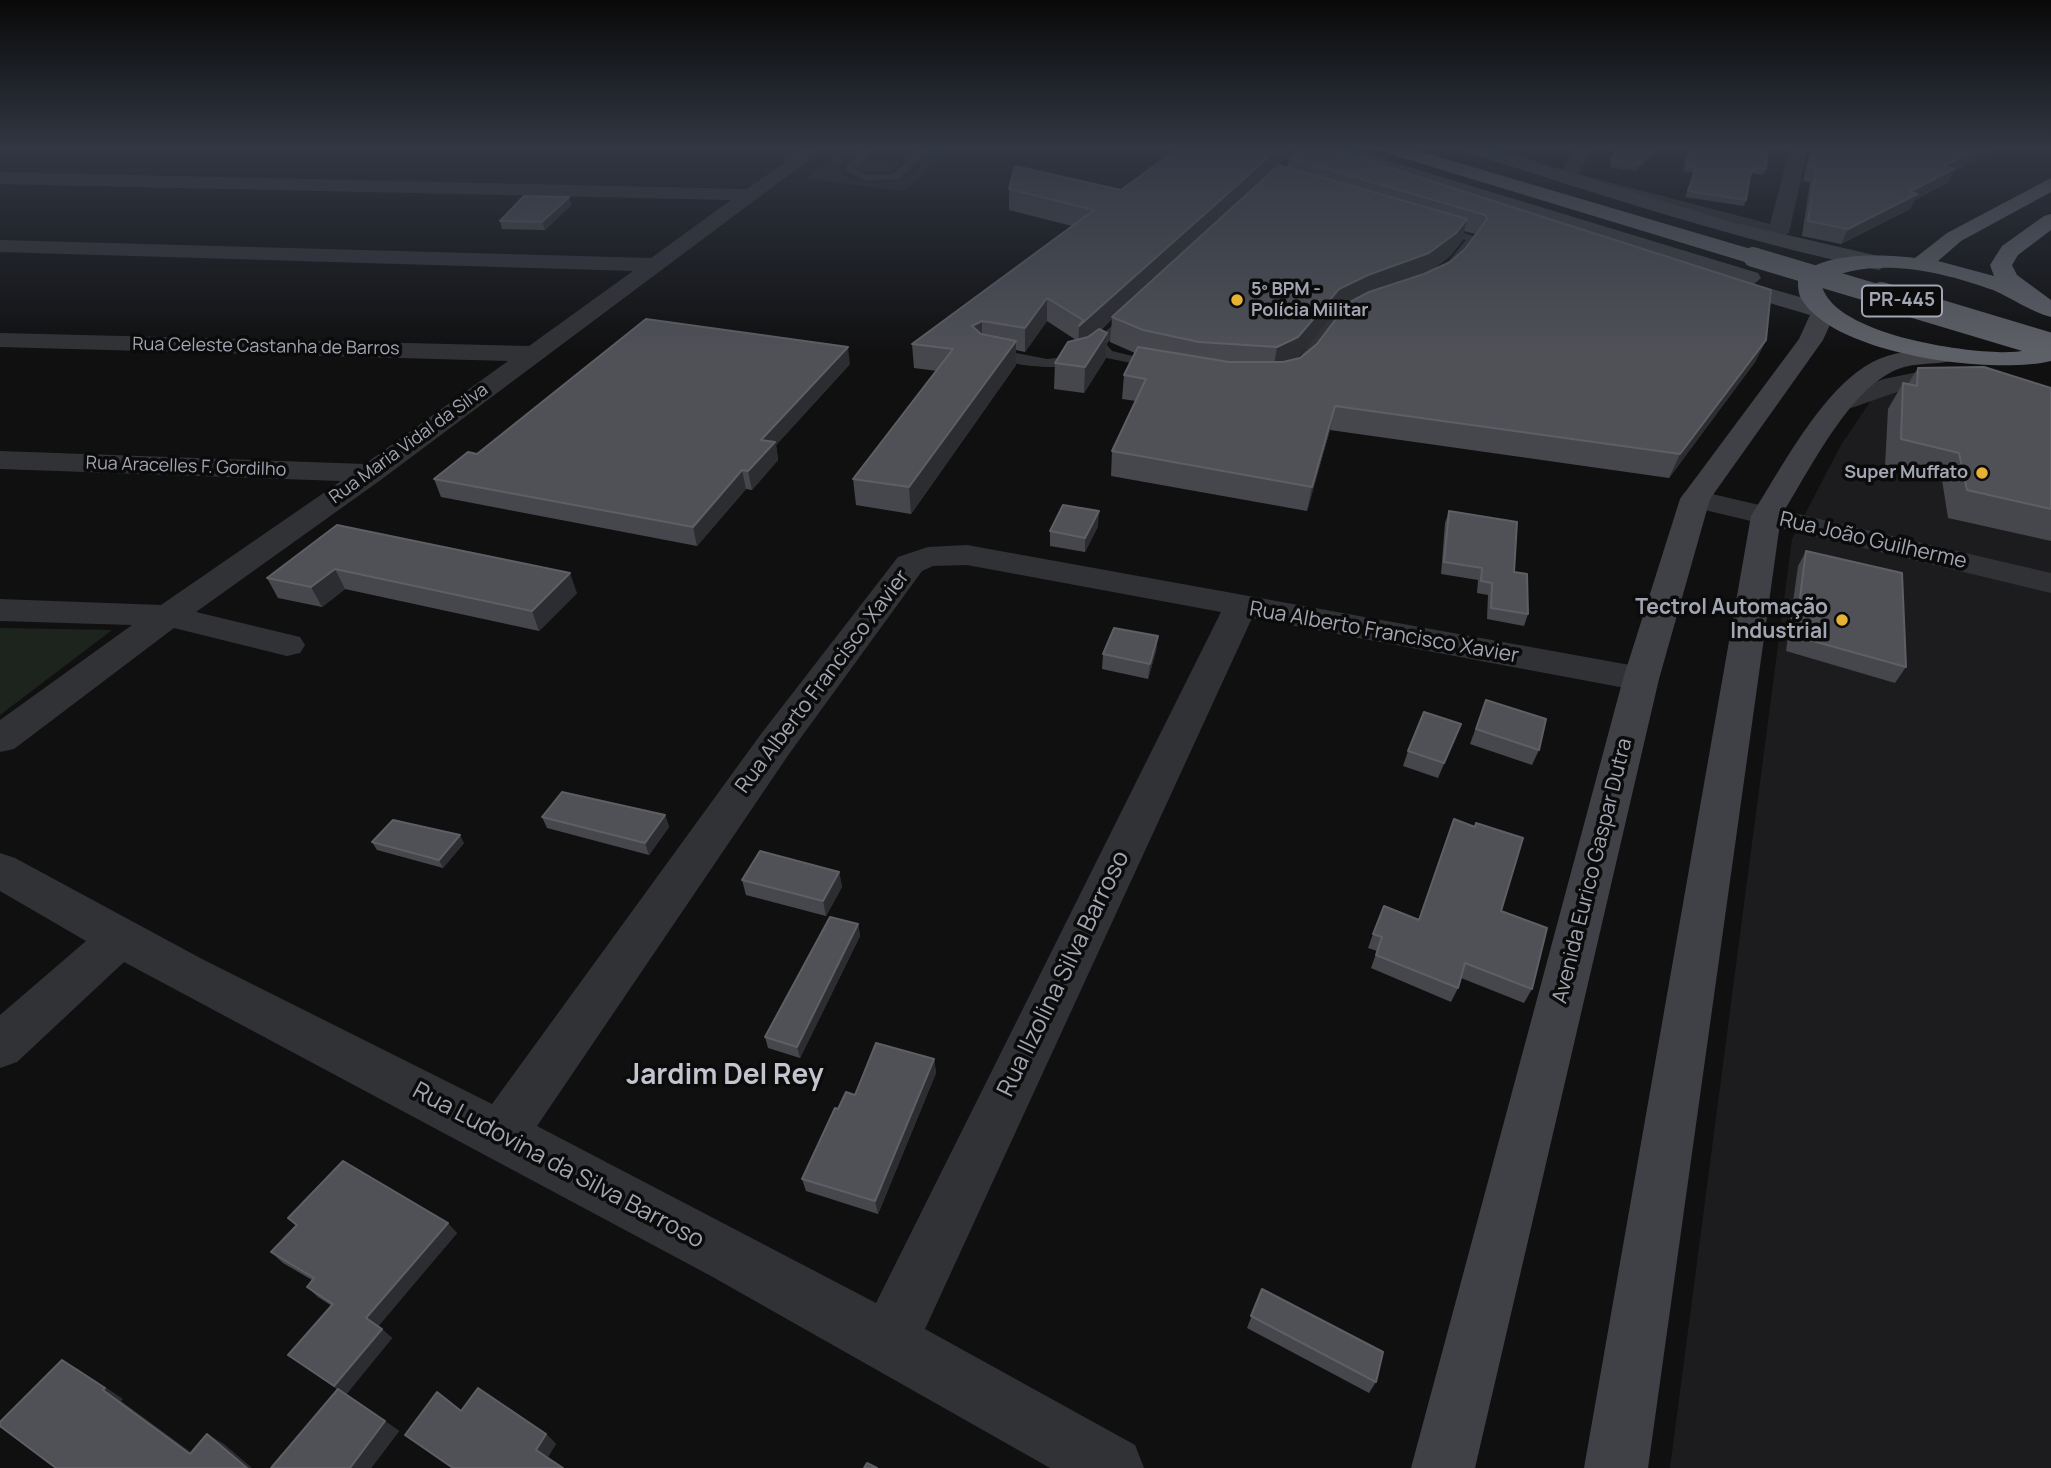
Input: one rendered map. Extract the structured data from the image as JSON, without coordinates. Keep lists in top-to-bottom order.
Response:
{
  "streets": {
    "highway": ["PR-445"],
    "street": [
      "Rua Celeste Castanha de Barros",
      "Rua Maria Vidal da Silva",
      "Rua Aracelles F. Gordilho",
      "Rua João Guilherme",
      "Rua Alberto Francisco Xavier",
      "Avenida Eurico Gaspar Dutra",
      "Rua Ilzolina Silva Barroso",
      "Rua Ludovina da Silva Barroso"
    ]
  },
  "crossings": [
    ["Rua Celeste Castanha de Barros", "Rua Maria Vidal da Silva"],
    ["Rua Maria Vidal da Silva", "Rua Aracelles F. Gordilho"],
    ["Rua João Guilherme", "Avenida Eurico Gaspar Dutra"],
    ["Rua Alberto Francisco Xavier", "Avenida Eurico Gaspar Dutra"],
    ["Rua Alberto Francisco Xavier", "Rua Ilzolina Silva Barroso"],
    ["Rua Alberto Francisco Xavier", "Rua Ludovina da Silva Barroso"],
    ["Rua Ilzolina Silva Barroso", "Rua Ludovina da Silva Barroso"]
  ],
  "districts": ["Jardim Del Rey"],
  "places": ["5º BPM - Polícia Militar", "Super Muffato", "Tectrol Automação Industrial"]
}
